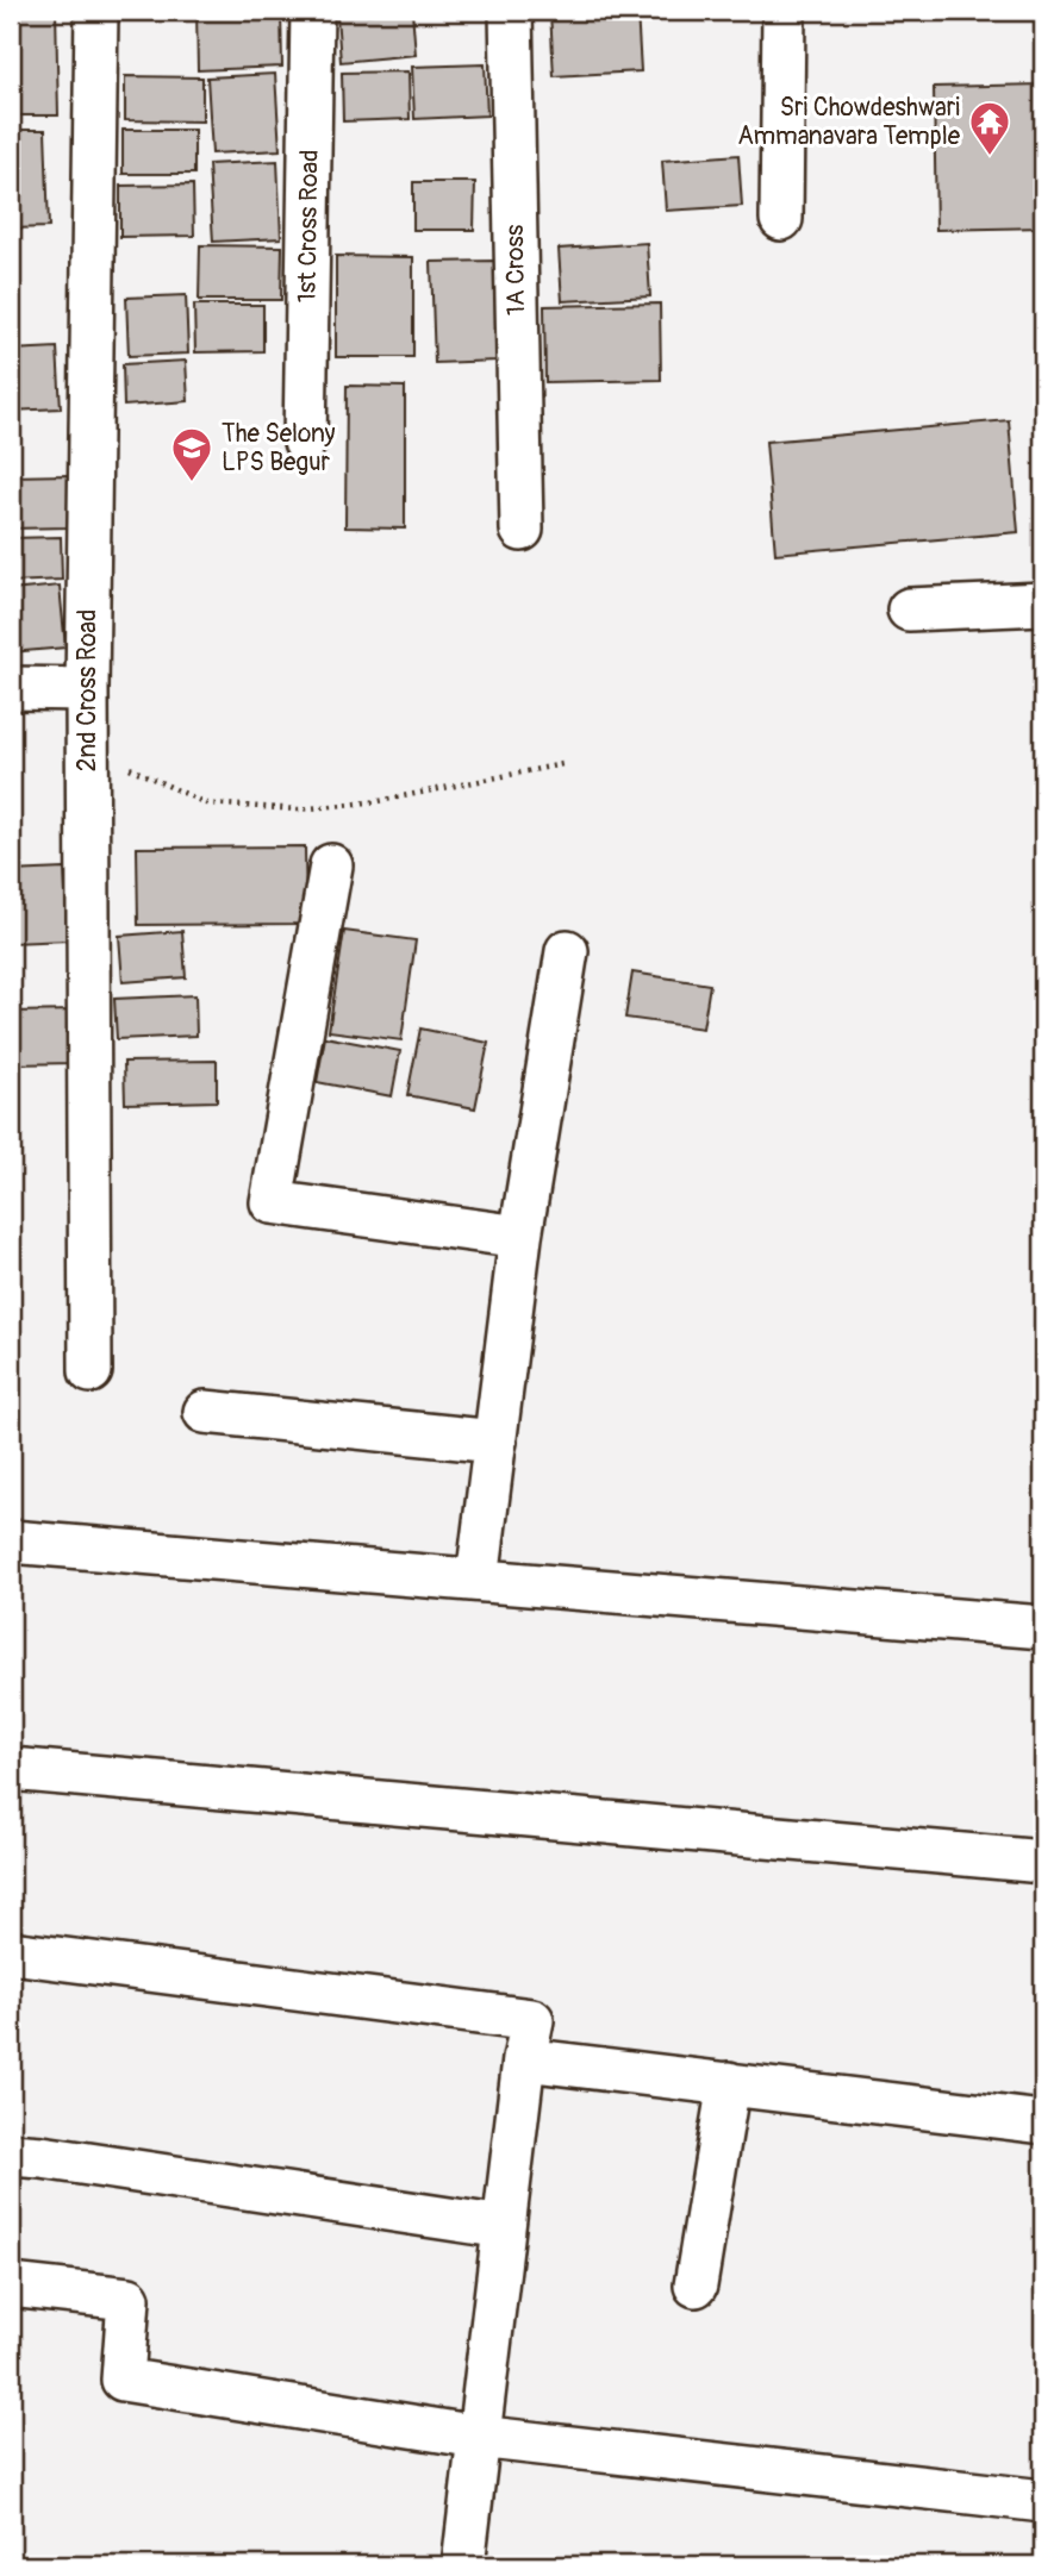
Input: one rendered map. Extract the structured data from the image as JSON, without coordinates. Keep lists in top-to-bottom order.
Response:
{
  "streets": {
    "street": ["1st Cross Road", "1A Cross", "2nd Cross Road"]
  },
  "places": {
    "temple": ["Sri Chowdeshwari Ammanavara Temple"],
    "school or university": ["The Selony LPS Begur"]
  }
}
